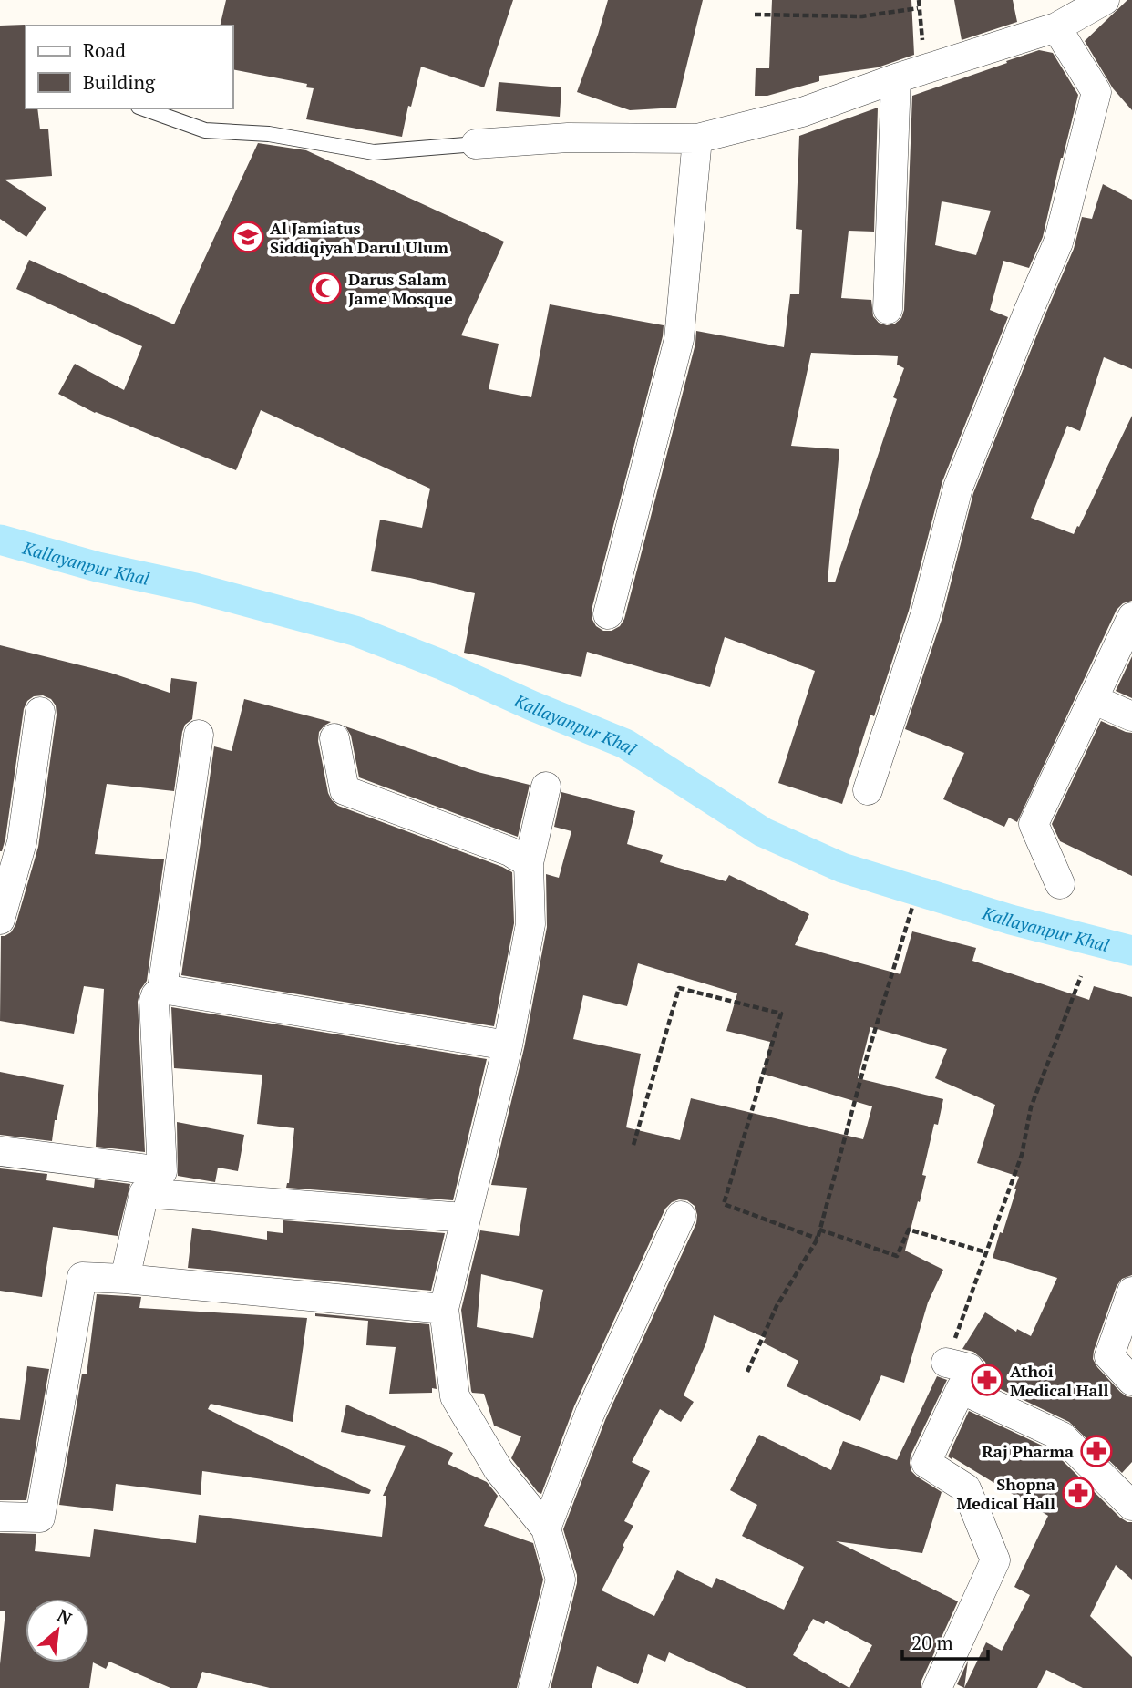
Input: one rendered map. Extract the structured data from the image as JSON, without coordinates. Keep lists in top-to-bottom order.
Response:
{
  "water": ["Kallayanpur Khal"],
  "places": {
    "school or university": ["Al Jamiatus Siddiqiyah Darul Ulum"],
    "mosque": ["Darus Salam Jame Mosque"],
    "pharmacy": ["Athoi Medical Hall", "Raj Pharma", "Shopna Medical Hall"]
  },
  "legend": ["Road", "Building"],
  "scale_bar": "20 m",
  "north": "top right"
}
